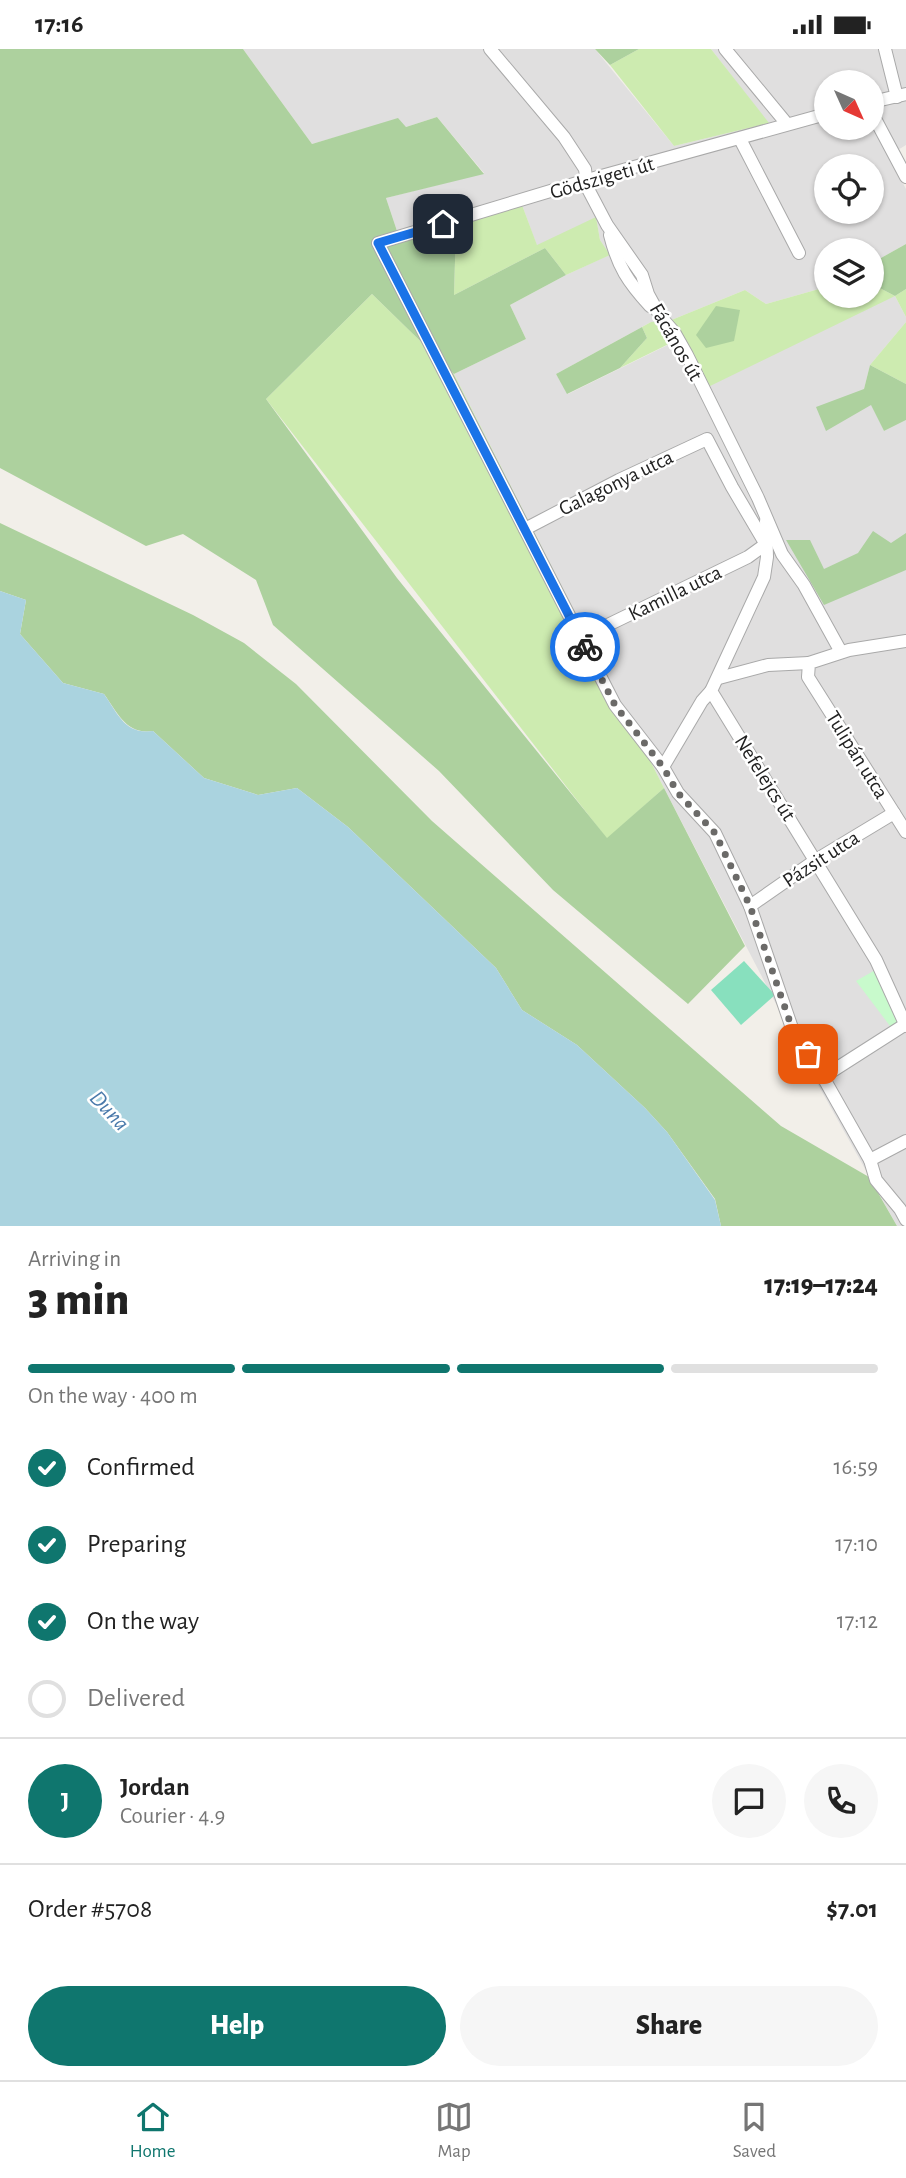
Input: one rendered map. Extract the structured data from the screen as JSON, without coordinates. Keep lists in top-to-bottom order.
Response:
{
  "streets": {
    "street": [
      "Gödszigeti út",
      "Fácános út",
      "Galagonya utca",
      "Kamilla utca",
      "Tulipán utca",
      "Nefelejcs út",
      "Pázsit utca"
    ]
  },
  "crossings": [
    ["Gödszigeti út", "Fácános út"],
    ["Gödszigeti út", "Galagonya utca"],
    ["Galagonya utca", "Kamilla utca"],
    ["Tulipán utca", "Pázsit utca"],
    ["Nefelejcs út", "Pázsit utca"]
  ],
  "water": ["Duna"],
  "north": "bottom right",
  "page": {
    "status": "17:16",
    "heading": ["3 min", "Arriving in", "17:19–17:24"],
    "panel": [
      "Jordan",
      "Courier · 4.9",
      "Order #5708",
      "$7.01"
    ],
    "bar": "On the way · 400 m",
    "list": [
      ["Confirmed", "16:59"],
      ["Preparing", "17:10"],
      ["On the way", "17:12"],
      "Delivered"
    ],
    "round": "J",
    "buttons": ["Help", "Share"],
    "tabs": ["Home", "Map", "Saved"]
  }
}
